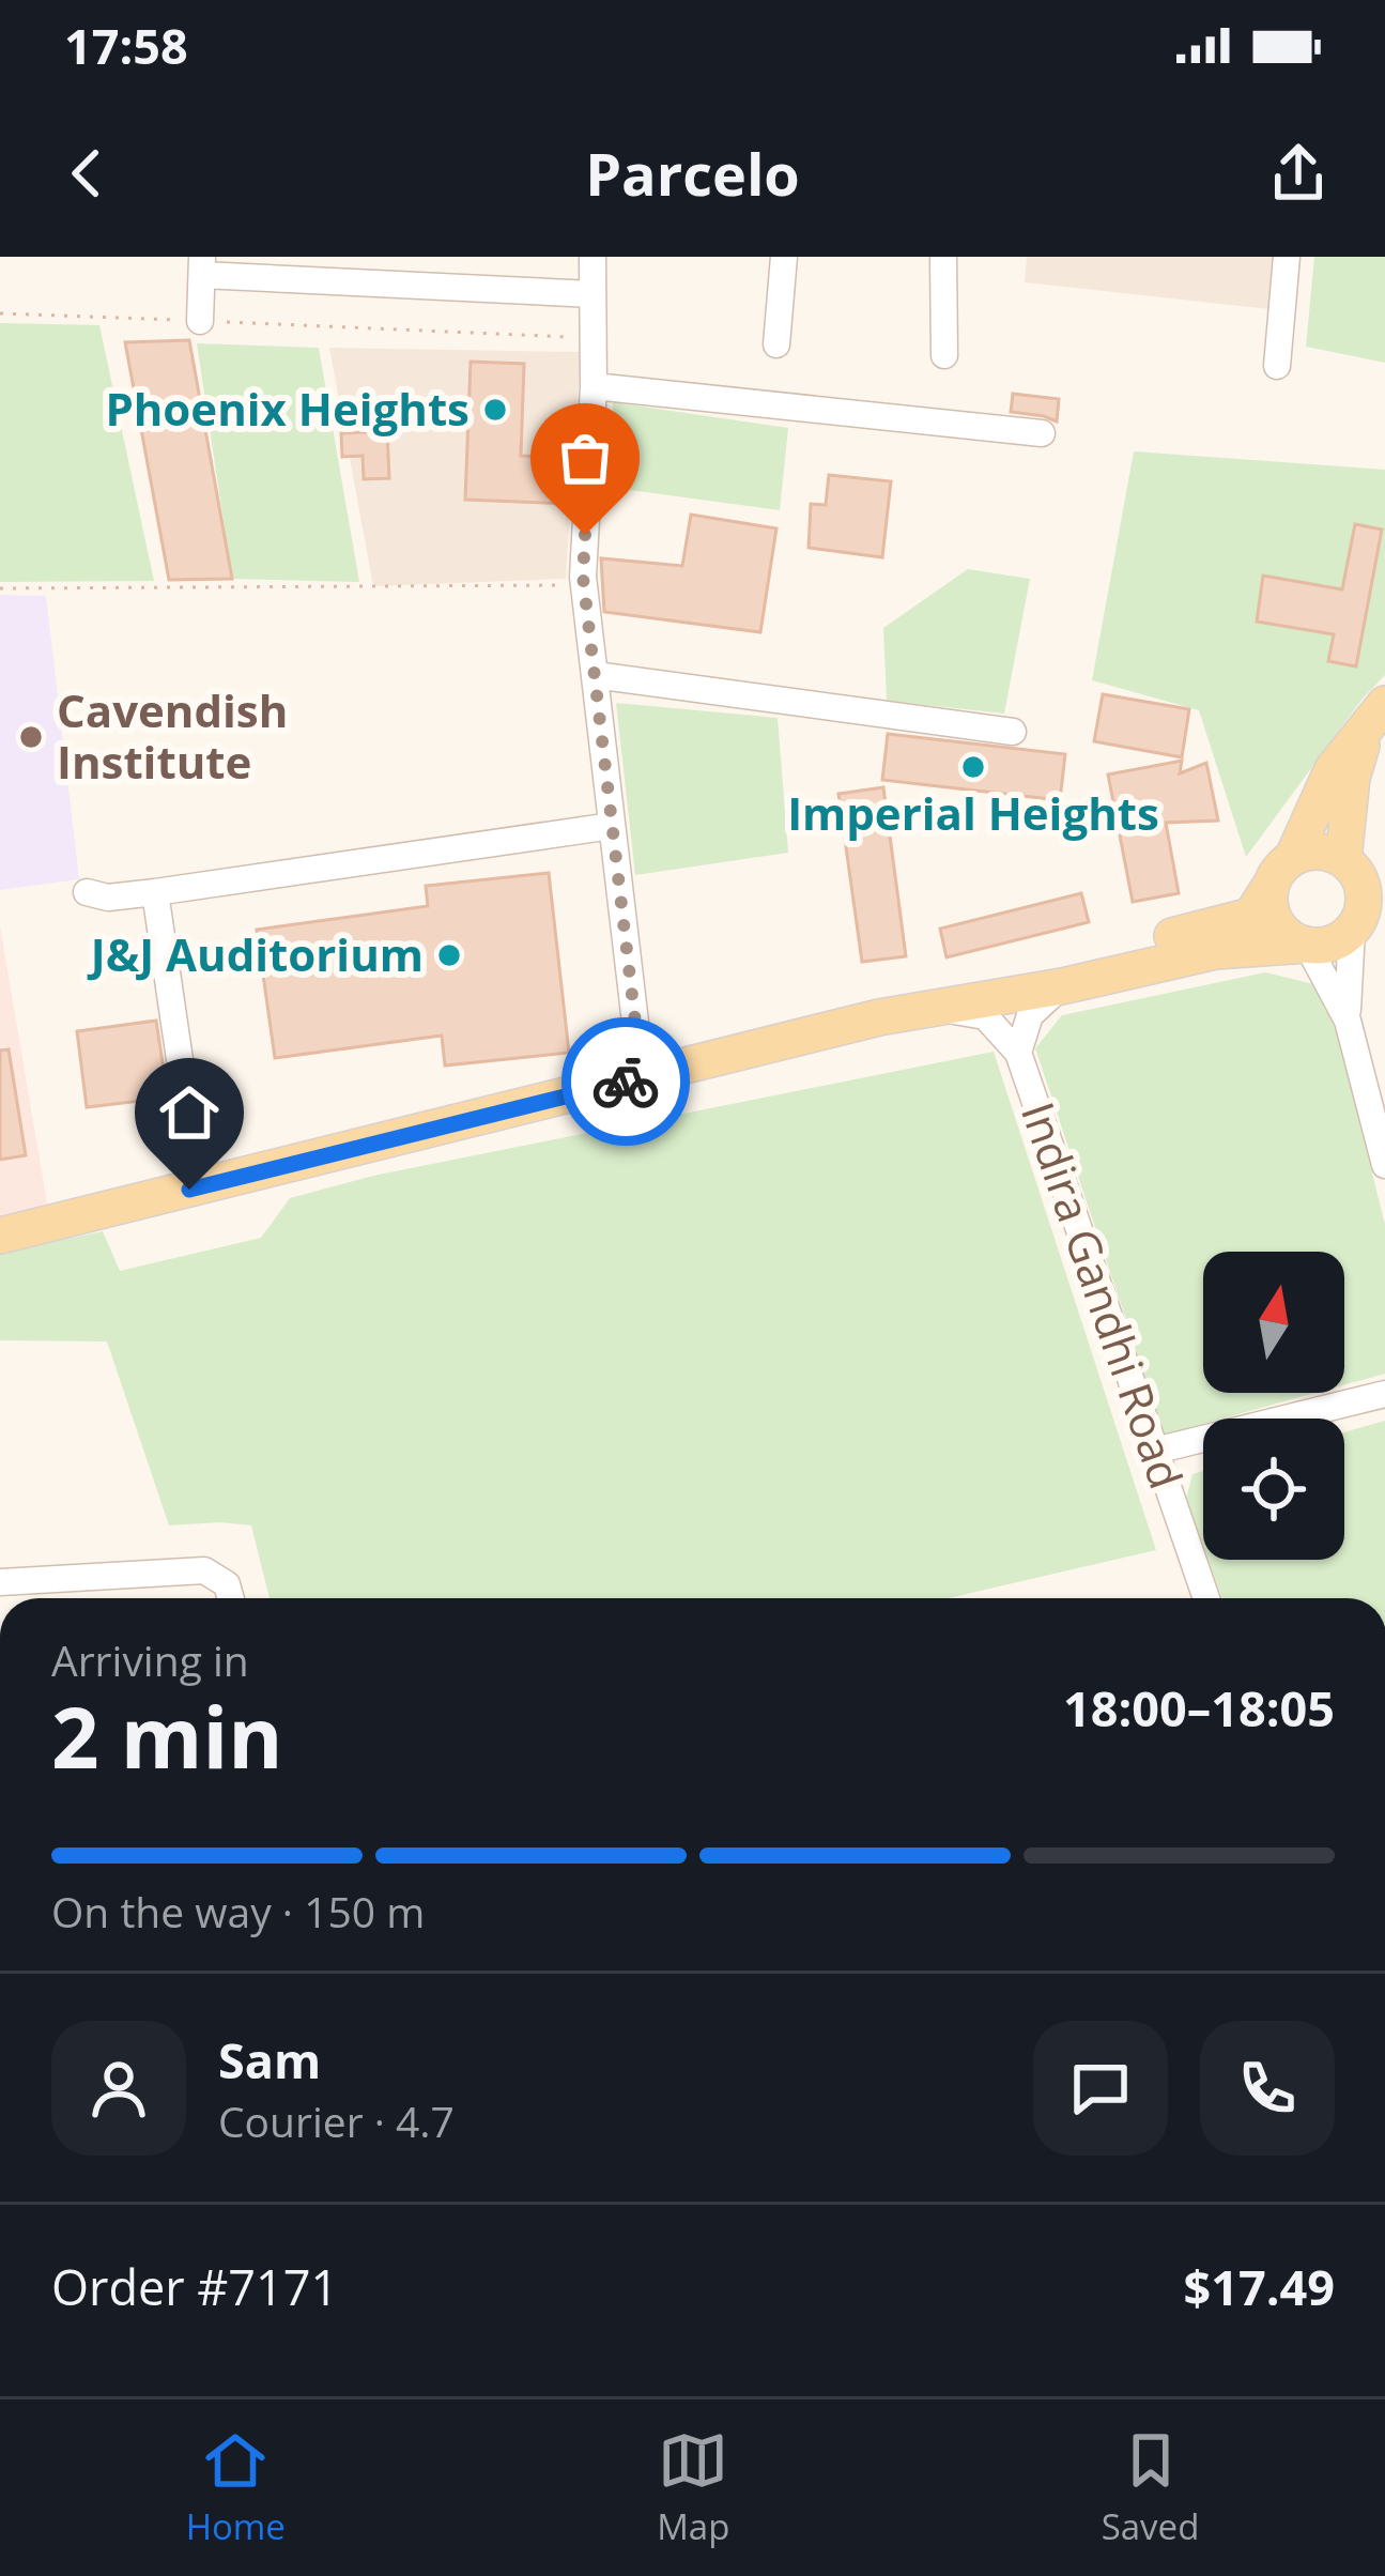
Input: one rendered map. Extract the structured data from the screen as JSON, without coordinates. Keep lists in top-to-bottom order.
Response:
{
  "streets": {
    "street": ["Indira Gandhi Road"]
  },
  "places": [
    "Phoenix Heights",
    "Cavendish Institute",
    "Imperial Heights",
    "J&J Auditorium"
  ],
  "north": "top",
  "page": {
    "status": "17:58",
    "header": "Parcelo",
    "heading": ["2 min", "Arriving in", "18:00–18:05"],
    "panel": [
      "Sam",
      "Courier · 4.7",
      "Order #7171",
      "$17.49"
    ],
    "bar": "On the way · 150 m",
    "tabs": ["Home", "Map", "Saved"]
  }
}
